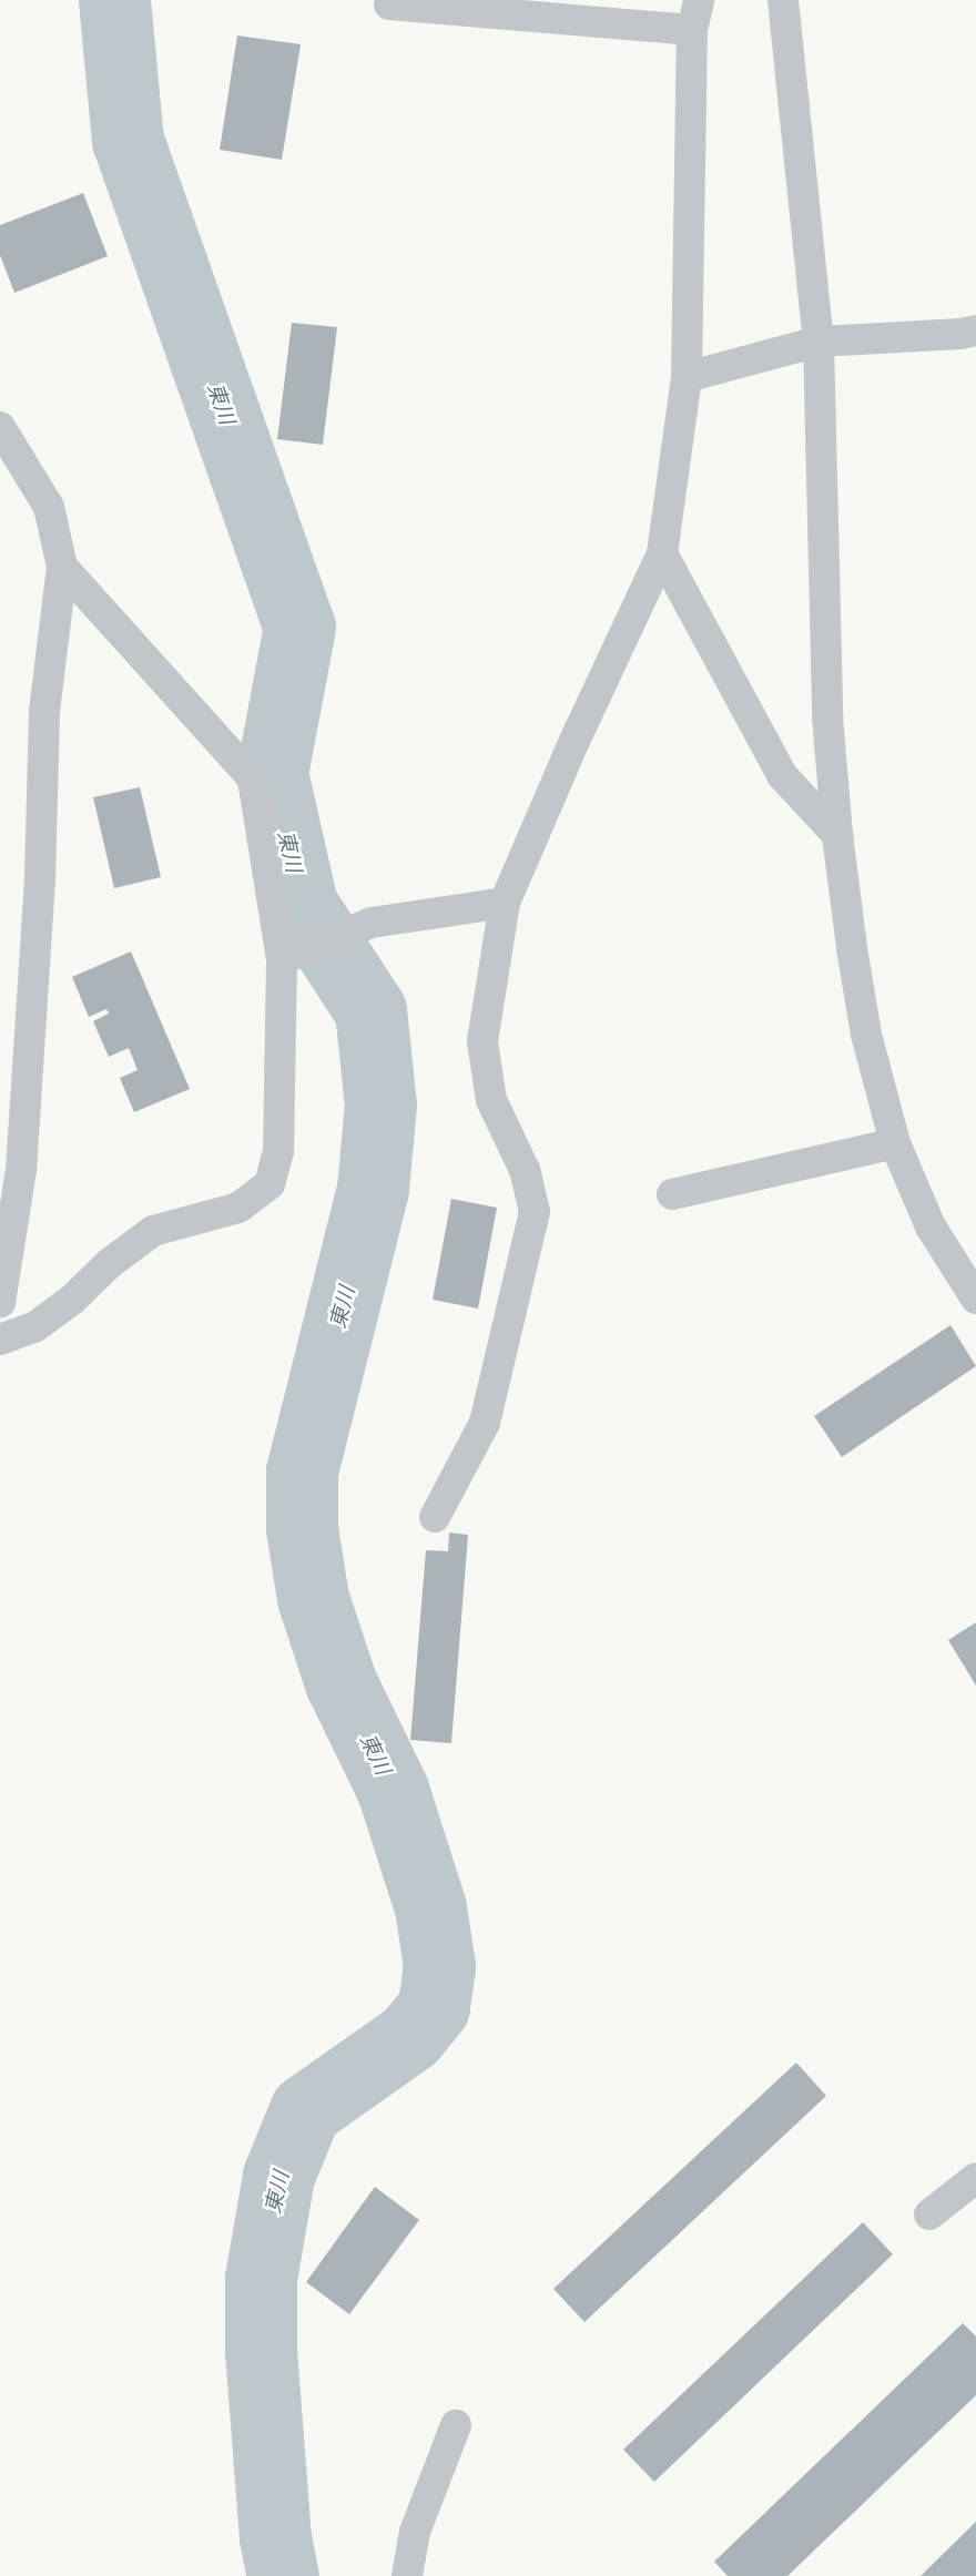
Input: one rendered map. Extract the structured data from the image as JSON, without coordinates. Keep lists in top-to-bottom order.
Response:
{
  "water": ["東川"]
}
